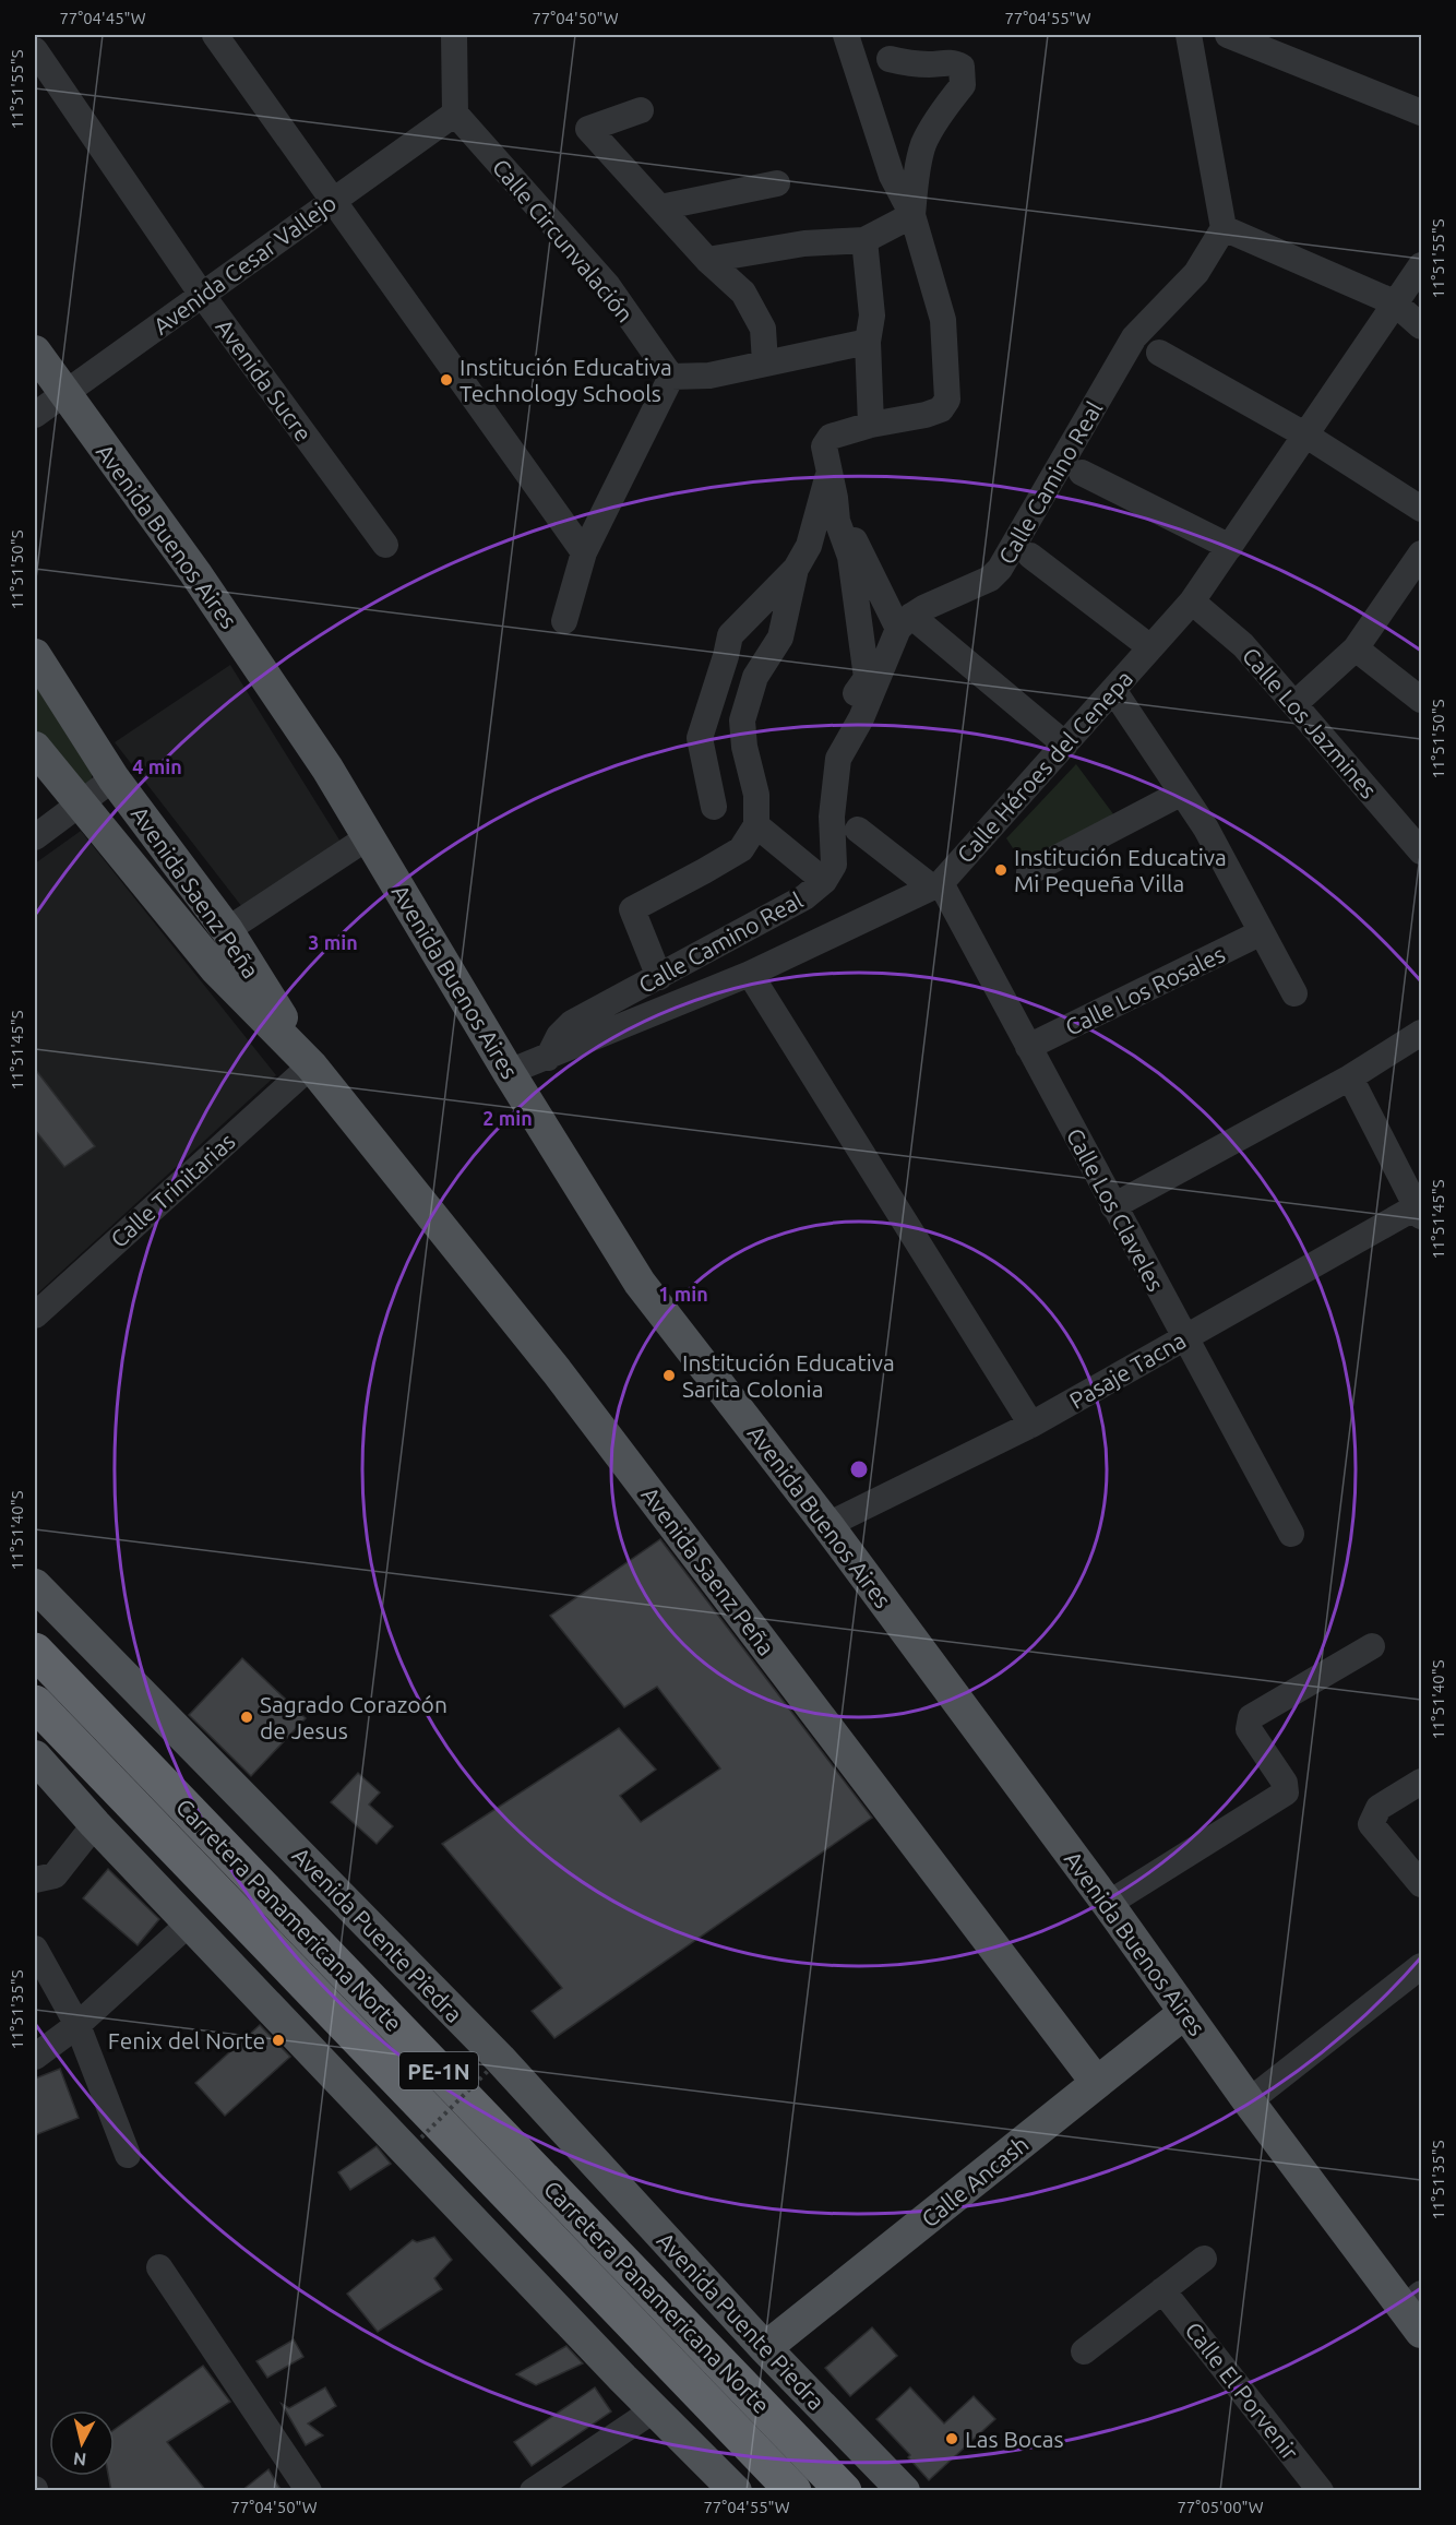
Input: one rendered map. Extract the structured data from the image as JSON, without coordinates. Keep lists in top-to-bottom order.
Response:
{
  "streets": {
    "highway": ["Carretera Panamericana Norte", "PE-1N"],
    "main road": [
      "Avenida Buenos Aires",
      "Avenida Saenz Peña",
      "Avenida Puente Piedra",
      "Calle Ancash"
    ],
    "street": [
      "Calle Circunvalación",
      "Avenida Cesar Vallejo",
      "Avenida Sucre",
      "Calle Camino Real",
      "Calle Los Jazmines",
      "Calle Héroes del Cenepa",
      "Calle Los Rosales",
      "Calle Trinitarias",
      "Calle Los Claveles",
      "Pasaje Tacna",
      "Calle El Porvenir"
    ]
  },
  "crossings": [
    ["Calle Circunvalación", "Avenida Cesar Vallejo"],
    ["Avenida Cesar Vallejo", "Avenida Sucre"],
    ["Avenida Cesar Vallejo", "Avenida Buenos Aires"],
    ["Calle Camino Real", "Calle Héroes del Cenepa"],
    ["Avenida Buenos Aires", "Calle Héroes del Cenepa"],
    ["Avenida Buenos Aires", "Pasaje Tacna"],
    ["Avenida Buenos Aires", "Calle Ancash"],
    ["Calle Los Jazmines", "Calle Héroes del Cenepa"],
    ["Calle Héroes del Cenepa", "Calle Los Claveles"],
    ["Avenida Saenz Peña", "Calle Trinitarias"],
    ["Avenida Saenz Peña", "Calle Ancash"],
    ["Calle Los Rosales", "Calle Los Claveles"],
    ["Calle Los Claveles", "Pasaje Tacna"],
    ["Avenida Puente Piedra", "Calle Ancash"]
  ],
  "places": [
    "Institución Educativa Technology Schools",
    "Institución Educativa Mi Pequeña Villa",
    "Institución Educativa Sarita Colonia",
    "Sagrado Corazoón de Jesus",
    "Fenix del Norte",
    "Las Bocas"
  ],
  "north": "bottom",
  "coordinates": [
    "77°04'45\"W",
    "77°04'50\"W",
    "77°04'55\"W",
    "11°51'55\"S",
    "11°51'50\"S",
    "11°51'45\"S",
    "11°51'40\"S",
    "11°51'35\"S",
    "77°05'00\"W"
  ],
  "rings": [
    "4 min",
    "3 min",
    "2 min",
    "1 min"
  ]
}
